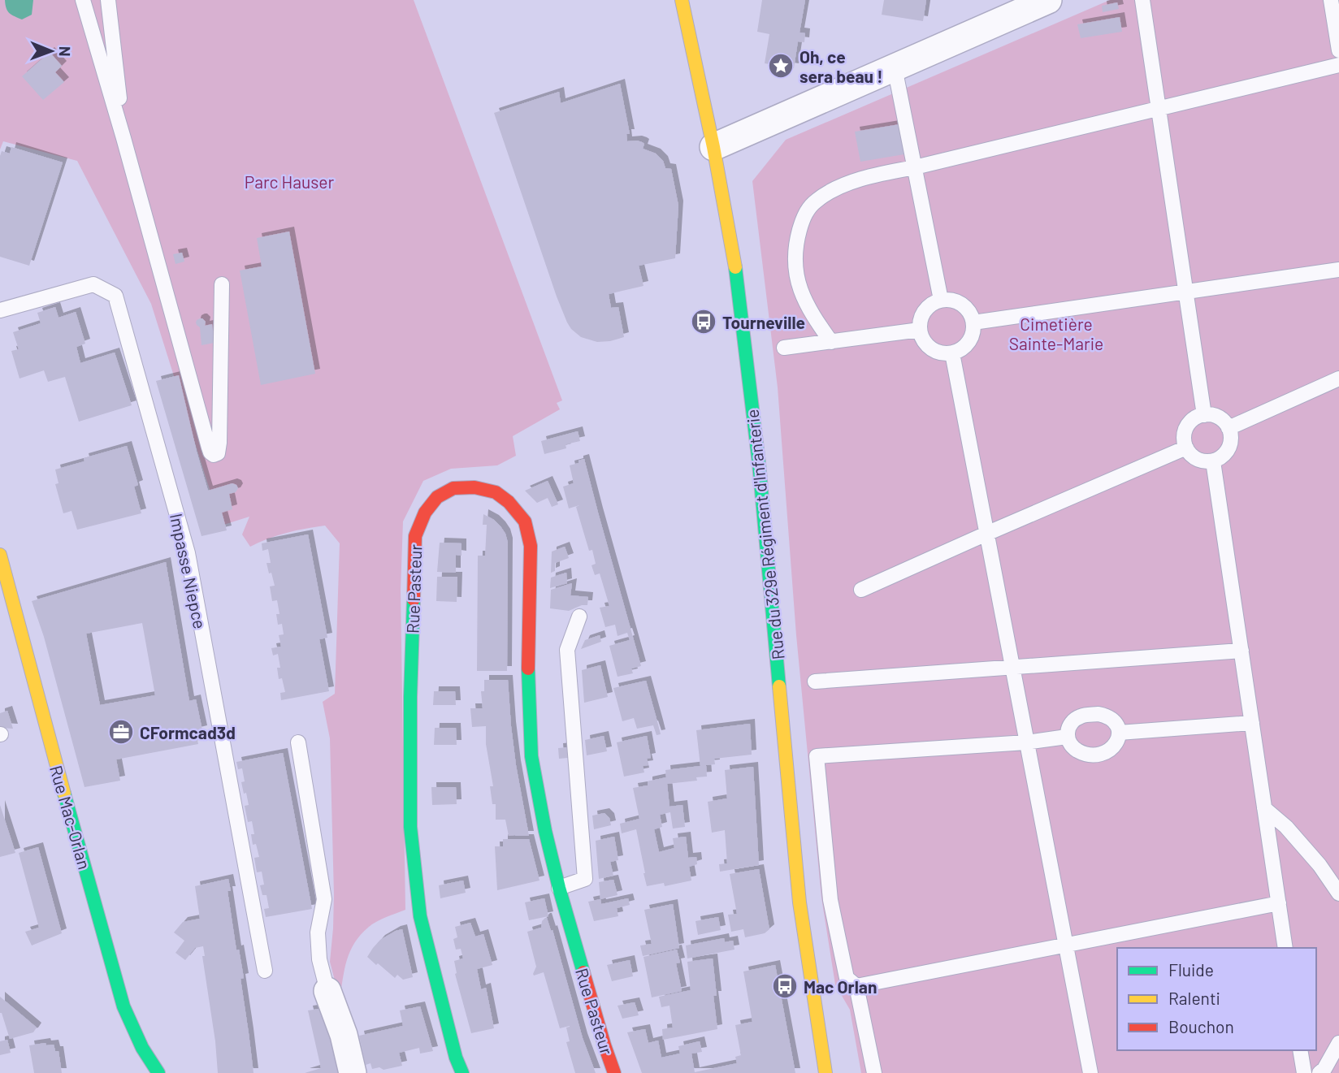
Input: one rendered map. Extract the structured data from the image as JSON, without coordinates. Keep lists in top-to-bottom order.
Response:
{
  "streets": {
    "street": ["Rue du 329e Régiment d'Infanterie", "Rue Pasteur", "Rue Mac-Orlan"],
    "lane": ["Impasse Niepce"]
  },
  "parks": ["Parc Hauser", "Cimetière Sainte-Marie"],
  "places": {
    "place": ["Oh, ce sera beau !"],
    "bus stop": ["Tourneville", "Mac Orlan"],
    "office": ["CFormcad3d"]
  },
  "legend": ["Fluide", "Ralenti", "Bouchon"],
  "north": "right"
}
